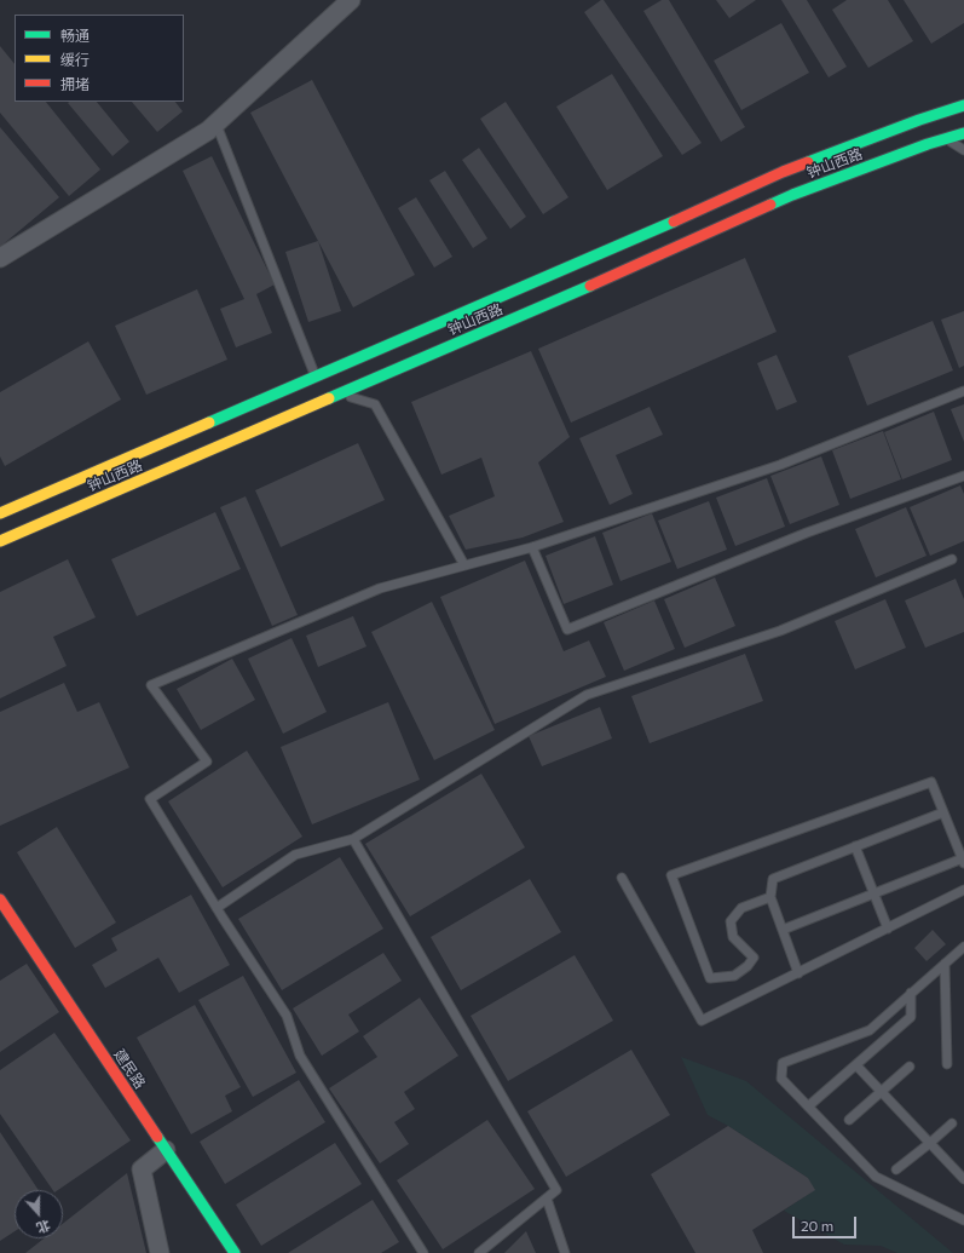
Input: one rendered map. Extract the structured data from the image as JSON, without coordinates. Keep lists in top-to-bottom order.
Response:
{
  "streets": {
    "main road": ["钟山西路", "建民路"]
  },
  "legend": ["畅通", "缓行", "拥堵"],
  "scale_bar": "20 m",
  "north": "bottom"
}
